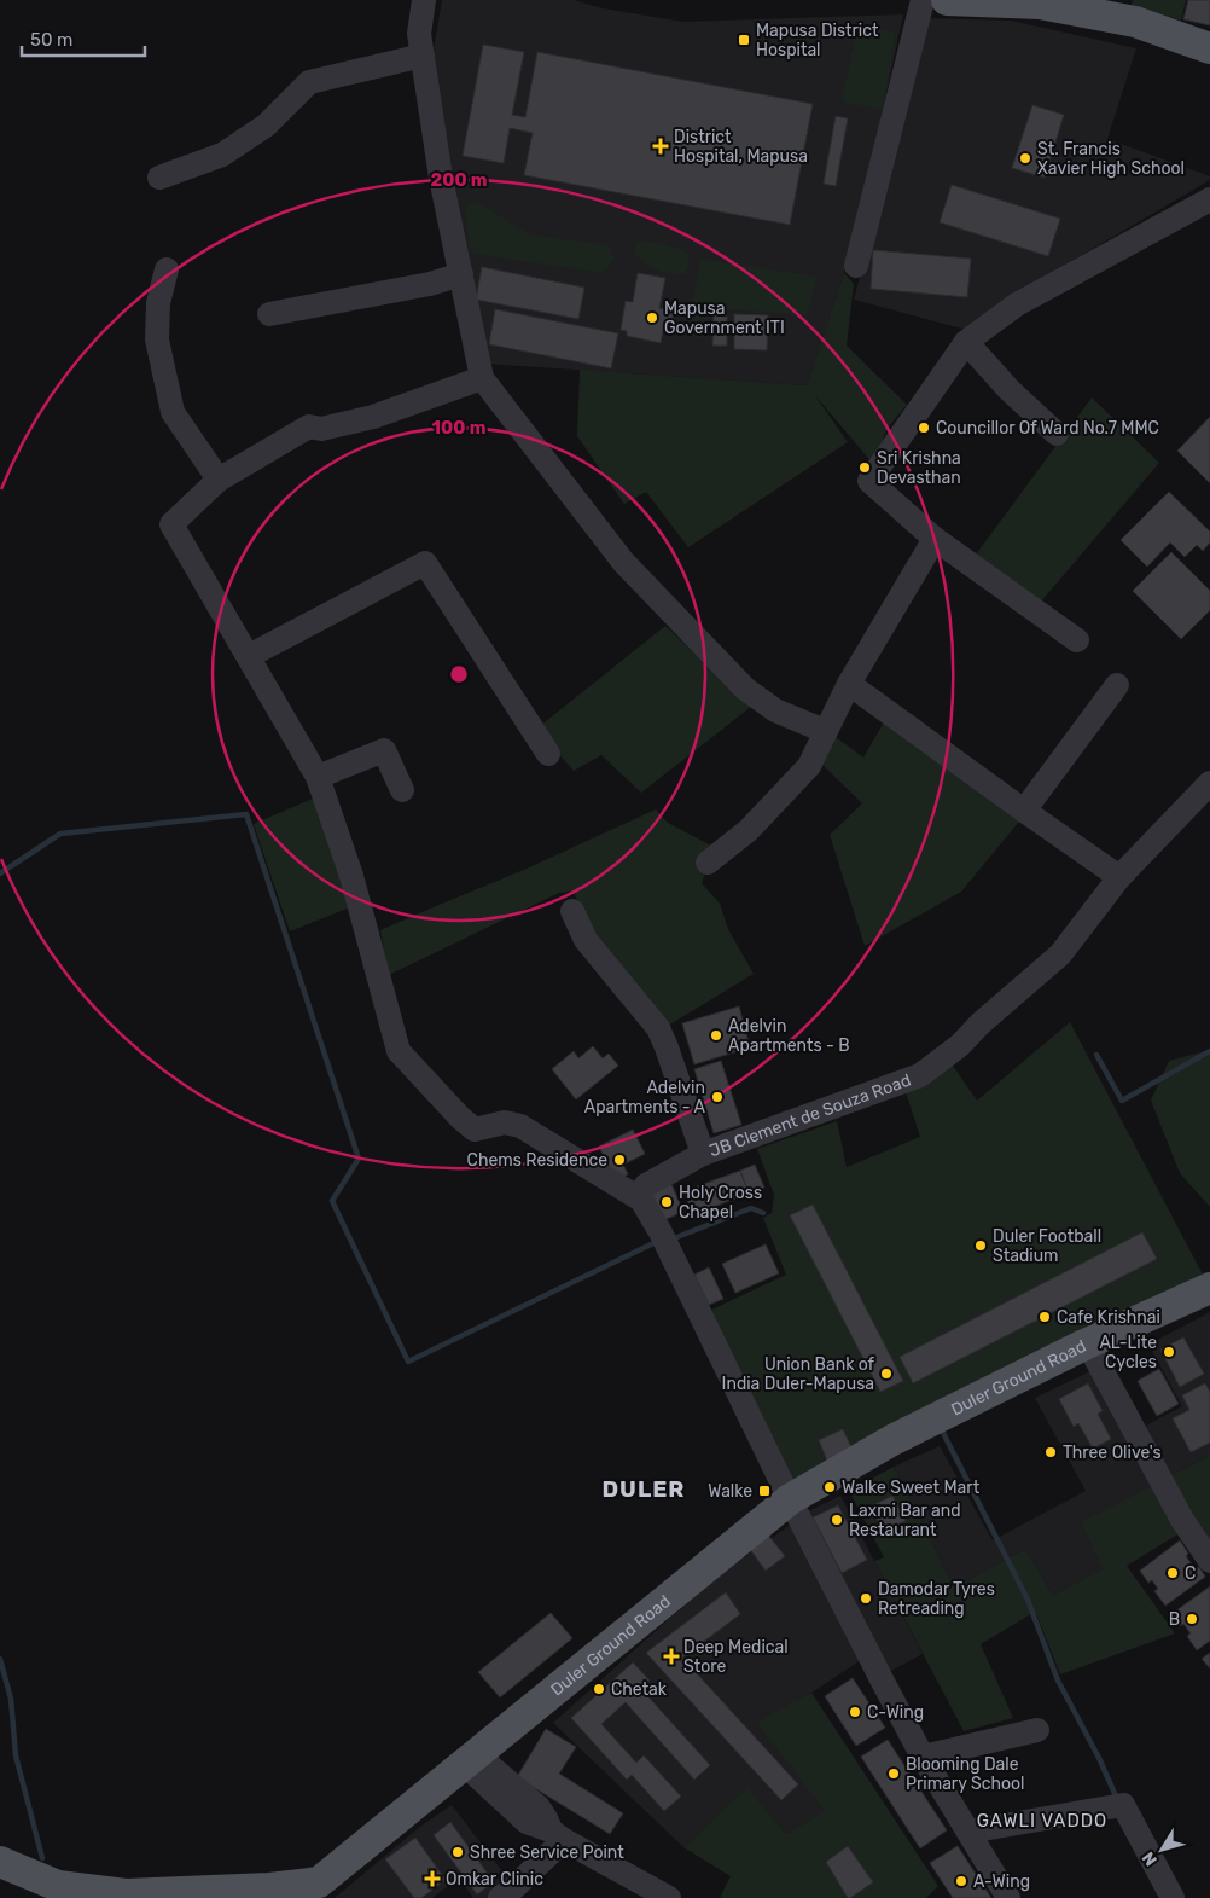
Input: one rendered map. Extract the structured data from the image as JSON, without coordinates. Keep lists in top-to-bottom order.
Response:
{
  "streets": {
    "main road": ["Duler Ground Road"],
    "street": ["JB Clement de Souza Road"]
  },
  "districts": ["DULER", "GAWLI VADDO"],
  "places": {
    "transit": ["Mapusa District Hospital", "Walke"],
    "health": ["District Hospital, Mapusa", "Deep Medical Store", "Omkar Clinic"],
    "other": [
      "St. Francis Xavier High School",
      "Mapusa Government ITI",
      "Councillor Of Ward No.7 MMC",
      "Sri Krishna Devasthan",
      "Adelvin Apartments - B",
      "Adelvin Apartments - A",
      "Chems Residence",
      "Holy Cross Chapel",
      "Duler Football Stadium",
      "Cafe Krishnai",
      "AL-Lite Cycles",
      "Union Bank of India Duler-Mapusa",
      "Three Olive's",
      "Walke Sweet Mart",
      "Laxmi Bar and Restaurant",
      "C",
      "Damodar Tyres Retreading",
      "B",
      "Chetak",
      "C-Wing",
      "Blooming Dale Primary School",
      "Shree Service Point",
      "A-Wing"
    ]
  },
  "scale_bar": "50 m",
  "north": "bottom left",
  "rings": ["200 m", "100 m"]
}
